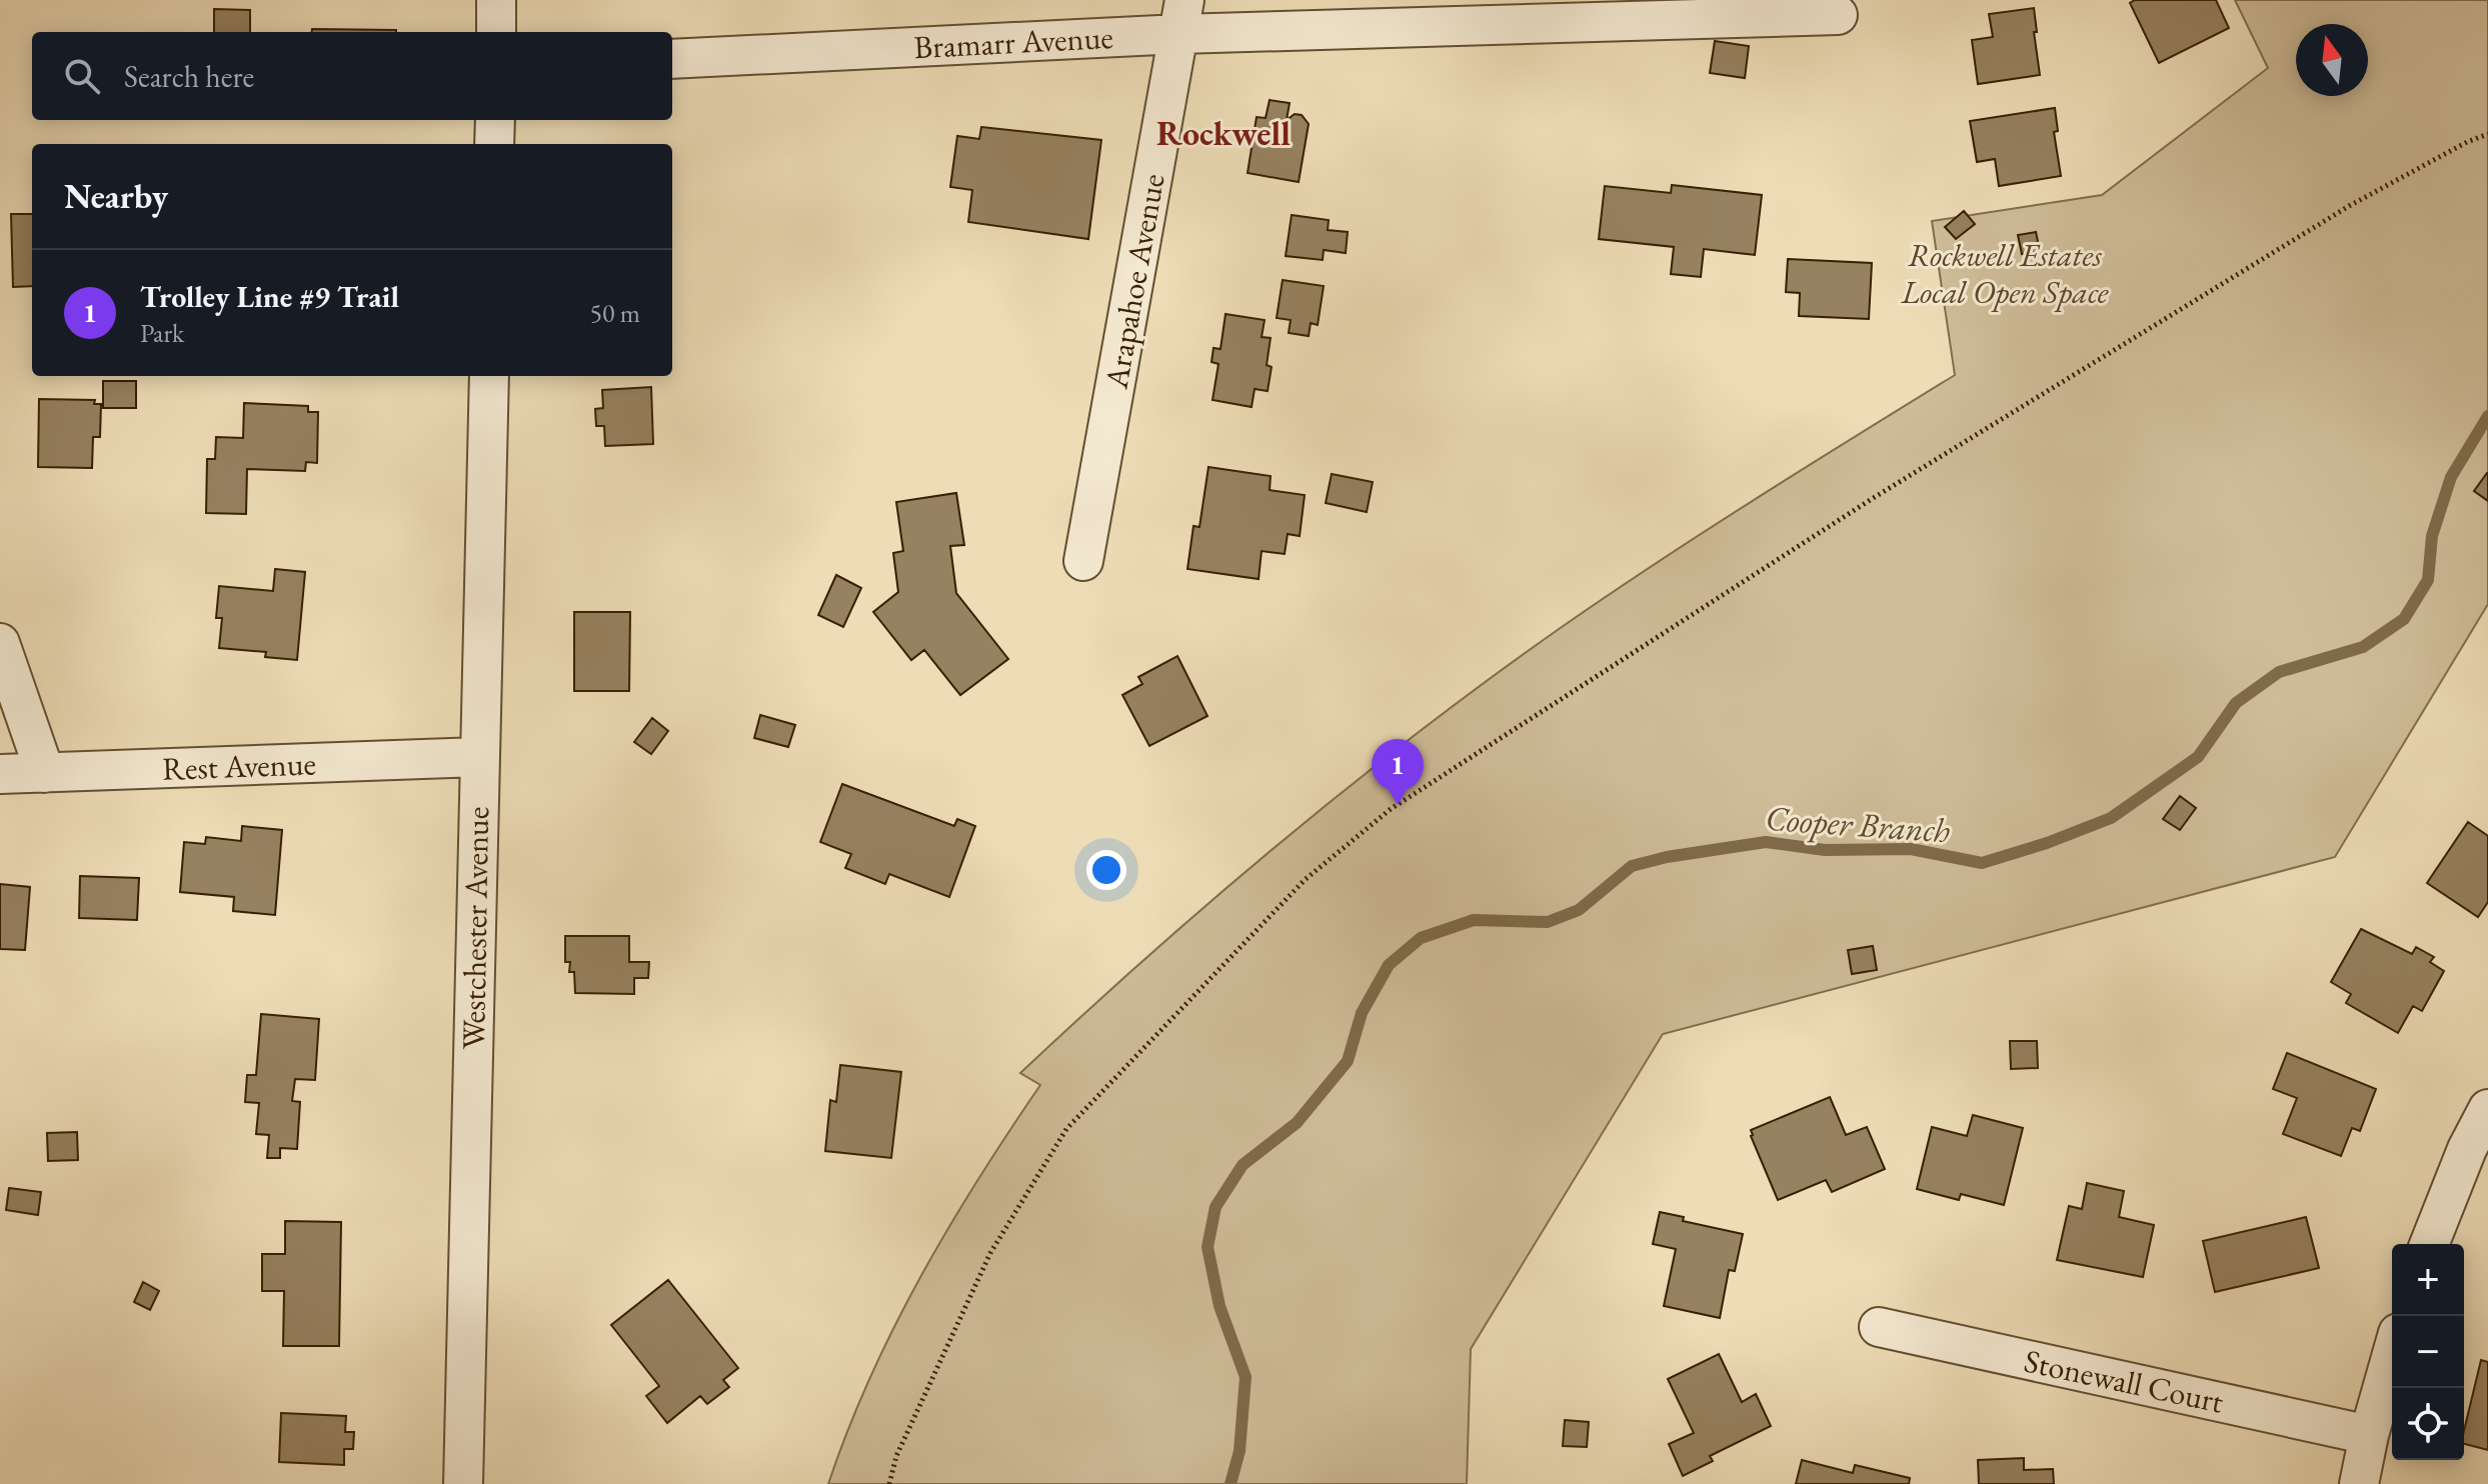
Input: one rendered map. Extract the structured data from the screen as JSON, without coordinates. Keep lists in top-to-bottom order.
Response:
{
  "streets": {
    "street": [
      "Bramarr Avenue",
      "Arapahoe Avenue",
      "Rest Avenue",
      "Westchester Avenue",
      "Stonewall Court"
    ]
  },
  "crossings": [
    ["Bramarr Avenue", "Arapahoe Avenue"],
    ["Rest Avenue", "Westchester Avenue"]
  ],
  "districts": ["Rockwell"],
  "water": ["Cooper Branch"],
  "parks": ["Rockwell Estates Local Open Space"],
  "north": "top",
  "page": {
    "search": "Search here",
    "heading": "Nearby",
    "list": [
      {
        "mark": "1",
        "name": "Trolley Line #9 Trail",
        "note": "Park",
        "value": "50 m"
      }
    ],
    "pins": "1",
    "map_buttons": ["+", "−"]
  }
}
